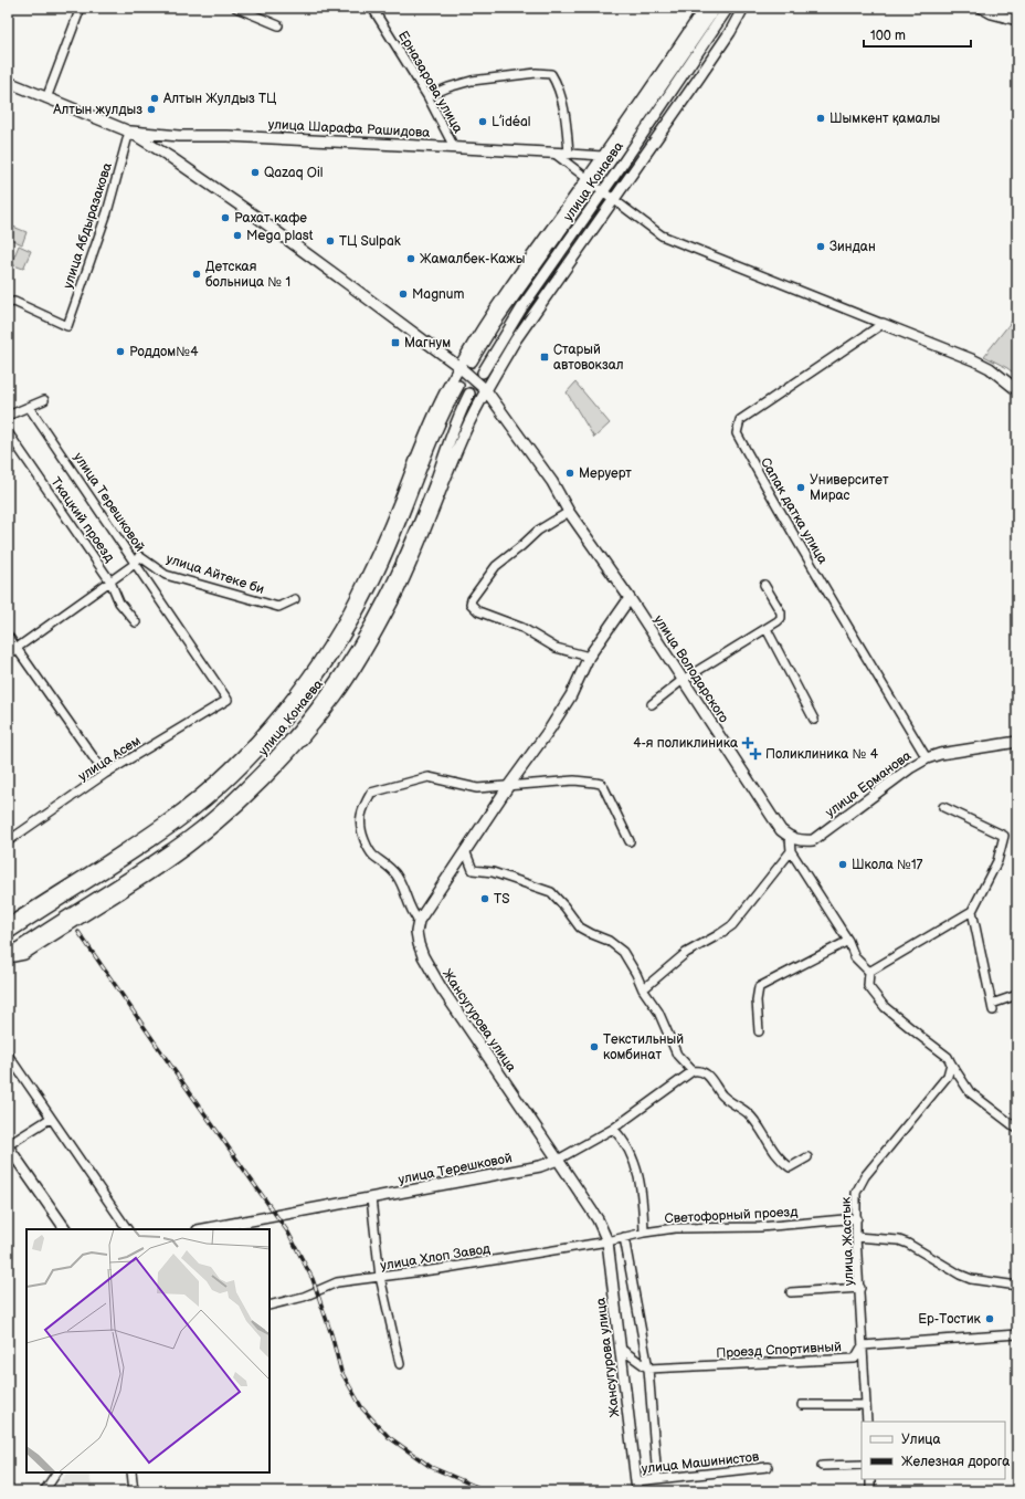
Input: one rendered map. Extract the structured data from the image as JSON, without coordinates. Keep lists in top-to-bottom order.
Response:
{
  "streets": {
    "main road": [
      "улица Шарафа Рашидова",
      "улица Конаева",
      "улица Терешковой",
      "улица Володарского",
      "улица Ерманова",
      "Жансугурова улица"
    ],
    "street": [
      "Ерназарова улица",
      "улица Абдыразакова",
      "Сапак датка улица",
      "Ткацкий проезд",
      "улица Айтеке би",
      "улица Асем",
      "Светофорный проезд",
      "улица Жастык",
      "улица Хлоп Завод",
      "Проезд Спортивный",
      "улица Машинистов"
    ]
  },
  "crossings": [
    ["Ерназарова улица", "улица Шарафа Рашидова"],
    ["улица Шарафа Рашидова", "улица Абдыразакова"],
    ["улица Шарафа Рашидова", "улица Володарского"],
    ["улица Терешковой", "улица Айтеке би"],
    ["улица Терешковой", "улица Асем"],
    ["улица Терешковой", "Жансугурова улица"],
    ["Сапак датка улица", "улица Ерманова"],
    ["улица Володарского", "улица Ерманова"],
    ["Жансугурова улица", "Светофорный проезд"],
    ["Жансугурова улица", "улица Хлоп Завод"],
    ["Жансугурова улица", "улица Машинистов"],
    ["Светофорный проезд", "улица Жастык"],
    ["Светофорный проезд", "улица Хлоп Завод"],
    ["улица Жастык", "Проезд Спортивный"]
  ],
  "places": {
    "other": [
      "Алтын Жулдыз ТЦ",
      "Алтын жулдыз",
      "Шымкент қамалы",
      "L’idéal",
      "Qazaq Oil",
      "Рахат кафе",
      "Mega plast",
      "ТЦ Sulpak",
      "Зиндан",
      "Жамалбек-Кажы",
      "Детская больница № 1",
      "Magnum",
      "Роддом№4",
      "Меруерт",
      "Университет Мирас",
      "Школа №17",
      "TS",
      "Текстильный комбинат",
      "Ер-Тостик"
    ],
    "transit": ["Магнум", "Старый автовокзал"],
    "health": ["4-я поликлиника", "Поликлиника № 4"]
  },
  "legend": ["Улица", "Железная дорога"],
  "scale_bar": "100 m"
}
